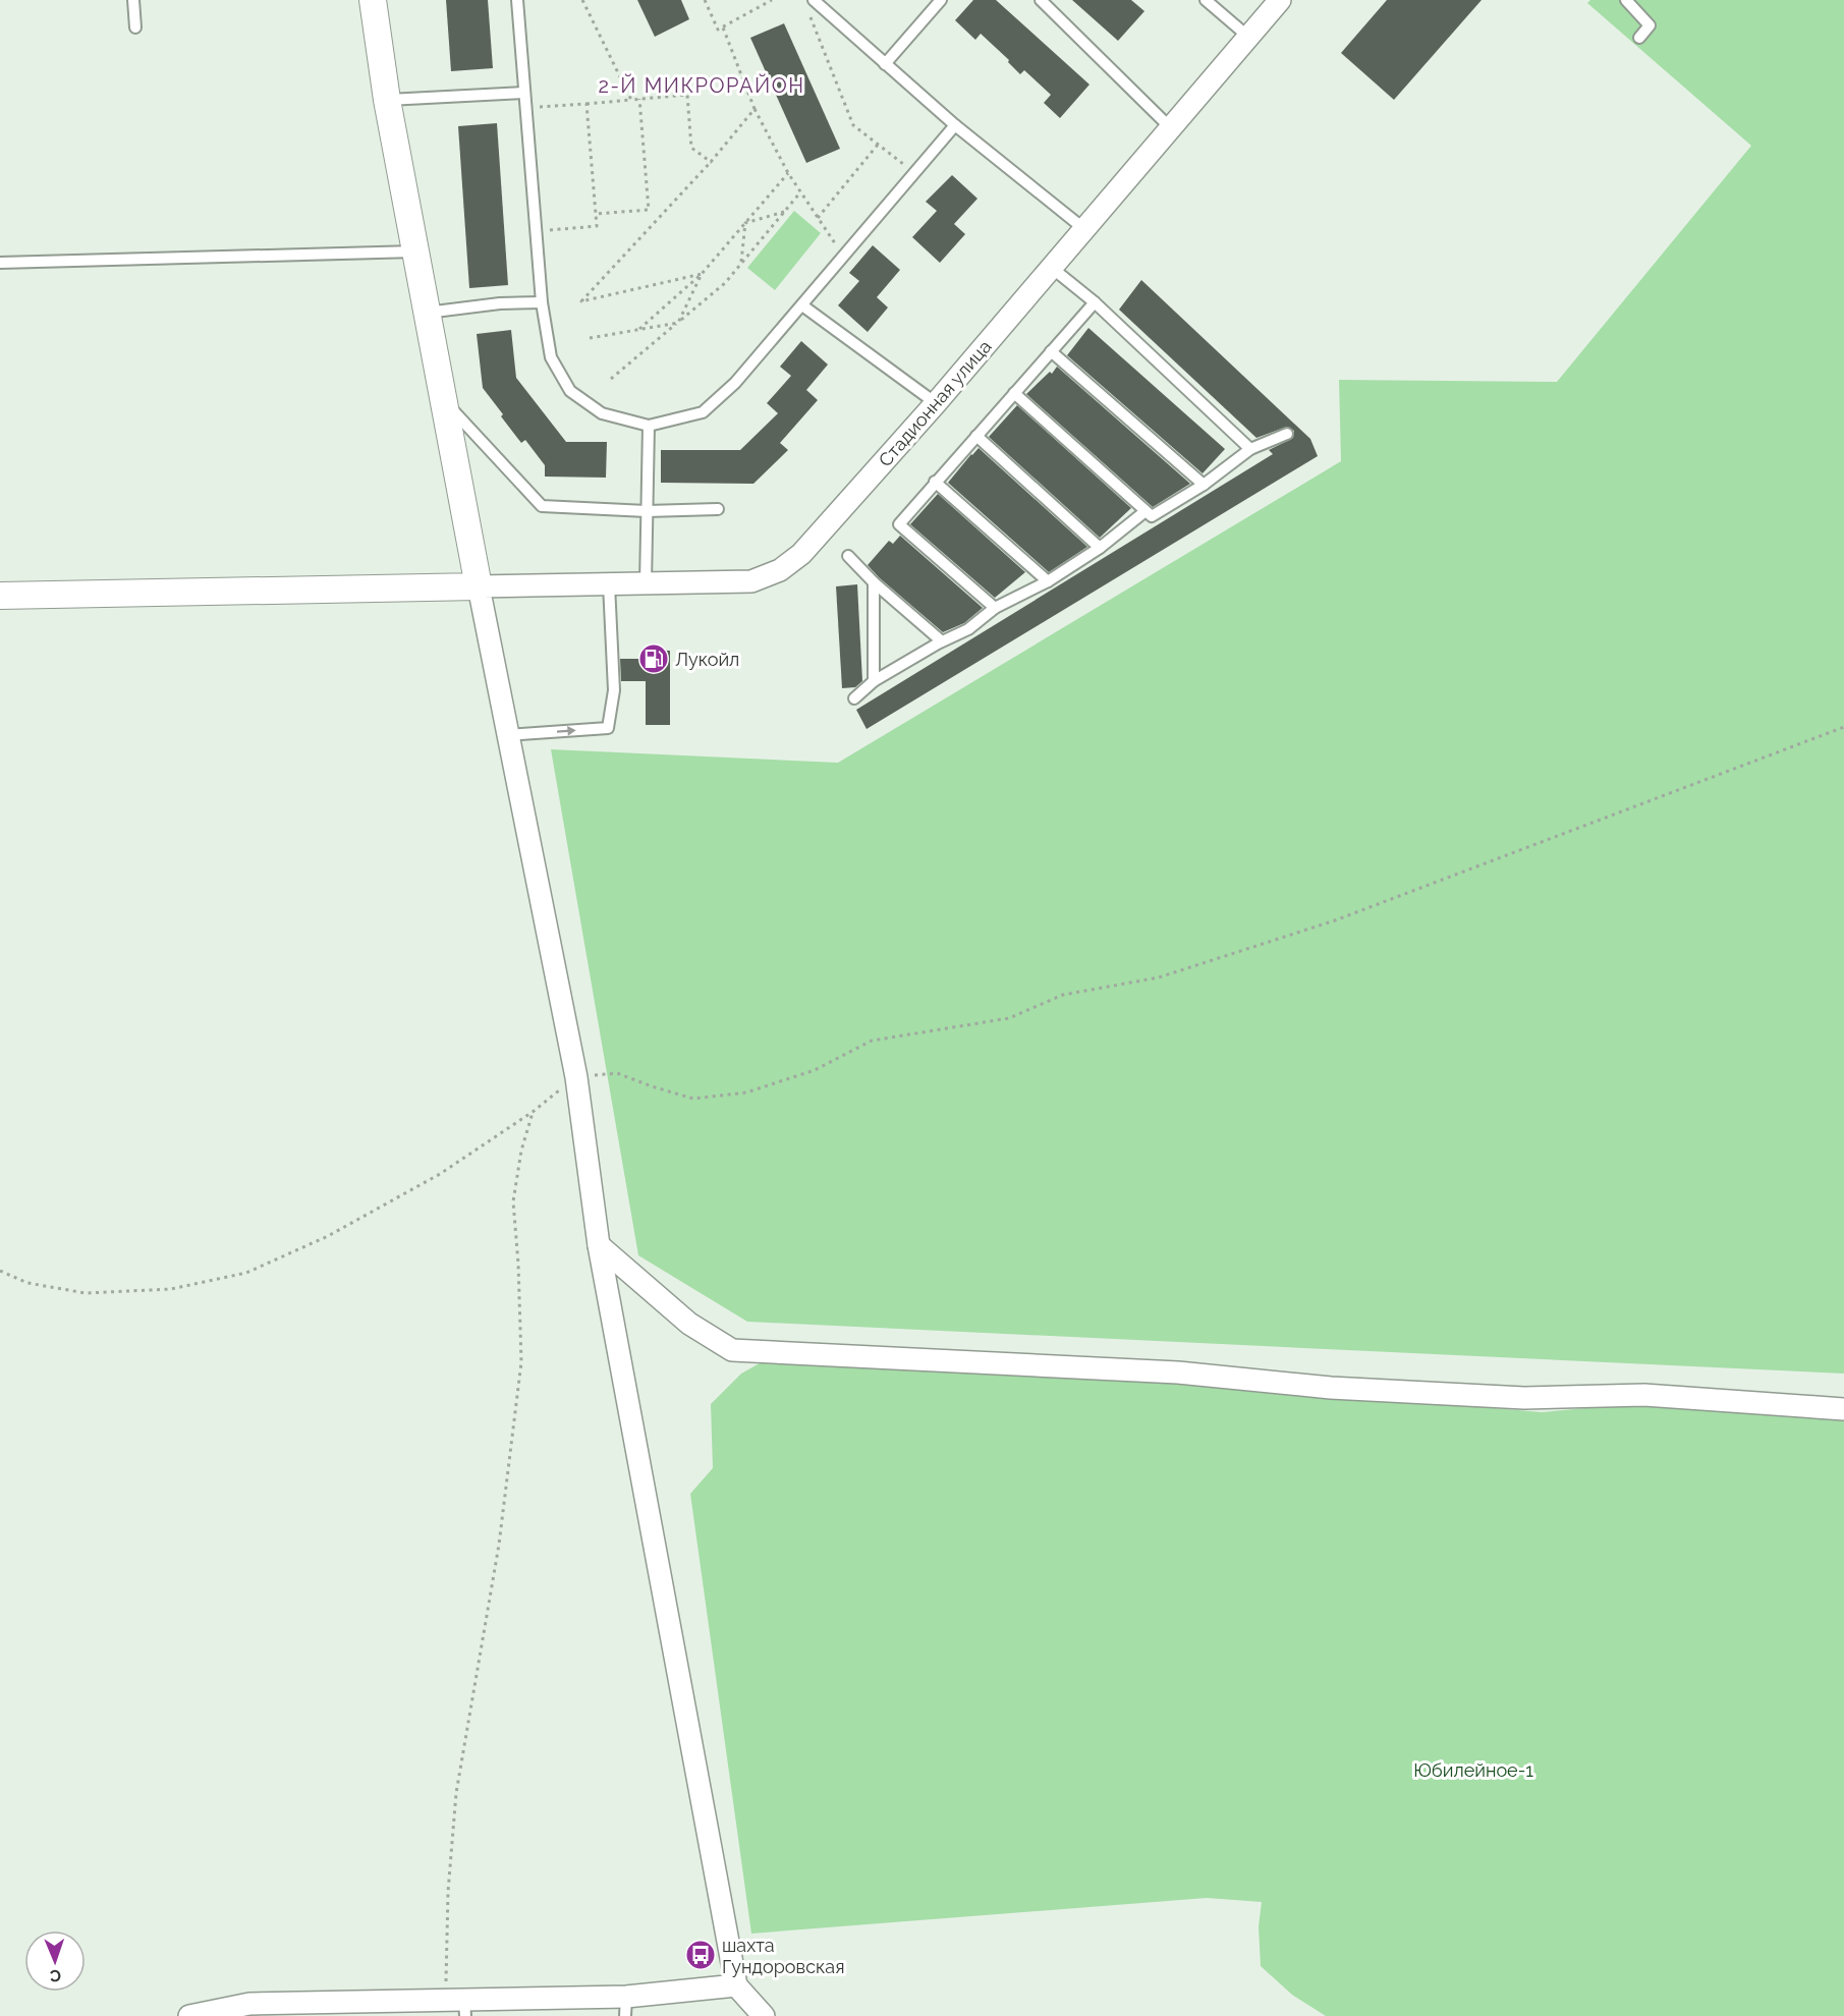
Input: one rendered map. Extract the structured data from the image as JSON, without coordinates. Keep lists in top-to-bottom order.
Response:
{
  "streets": {
    "street": ["Стадионная улица"]
  },
  "districts": ["2-Й МИКРОРАЙОН"],
  "parks": ["Юбилейное-1"],
  "places": {
    "fuel station": ["Лукойл"],
    "bus stop": ["шахта Гундоровская"]
  },
  "north": "bottom"
}
